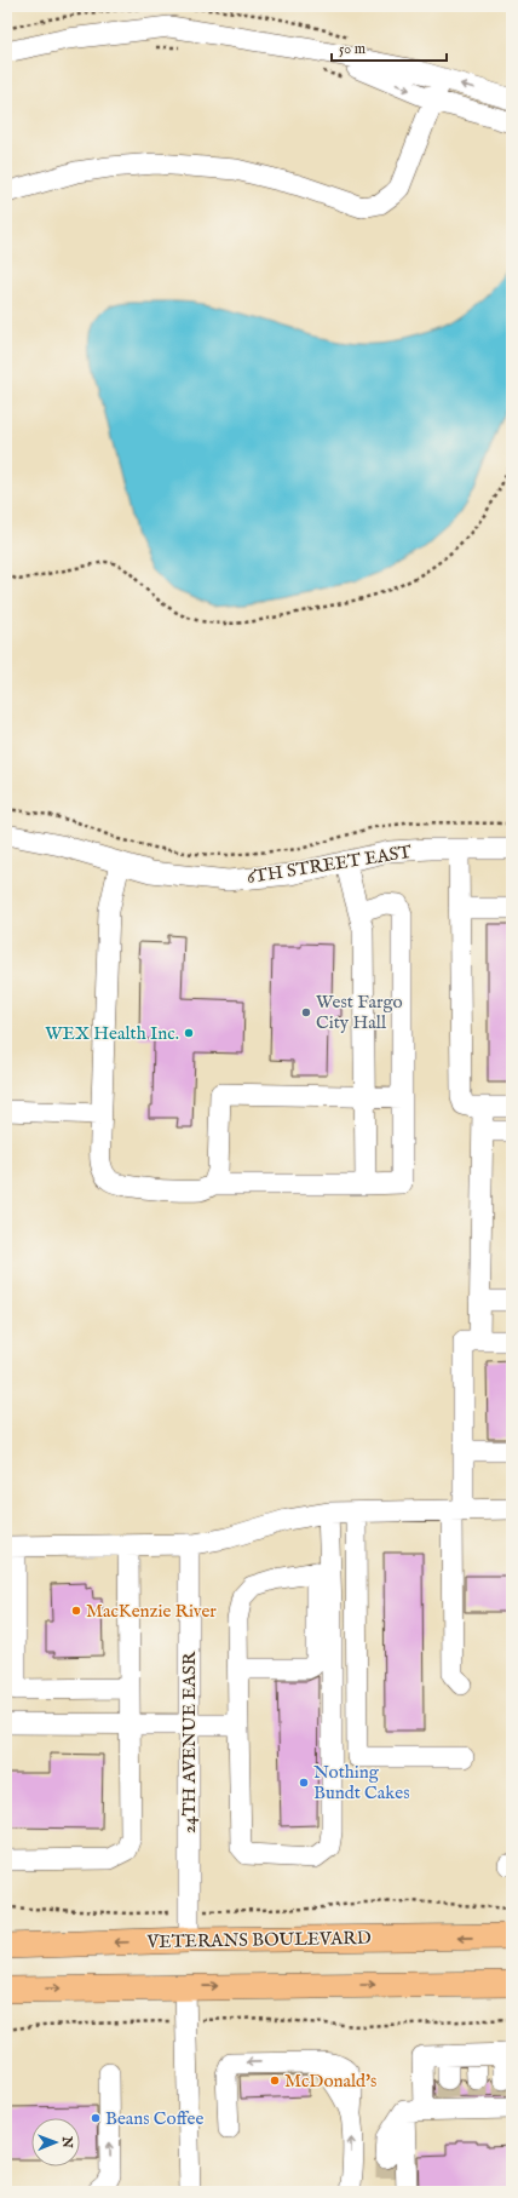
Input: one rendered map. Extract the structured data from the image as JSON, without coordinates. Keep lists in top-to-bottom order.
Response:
{
  "streets": {
    "main road": ["VETERANS BOULEVARD"],
    "street": ["6TH STREET EAST", "24TH AVENUE EASR"]
  },
  "crossings": [
    ["24TH AVENUE EASR", "VETERANS BOULEVARD"]
  ],
  "places": [
    "West Fargo City Hall",
    "WEX Health Inc.",
    "MacKenzie River",
    "Nothing Bundt Cakes",
    "McDonald's",
    "Beans Coffee"
  ],
  "scale_bar": "50 m",
  "north": "right"
}
